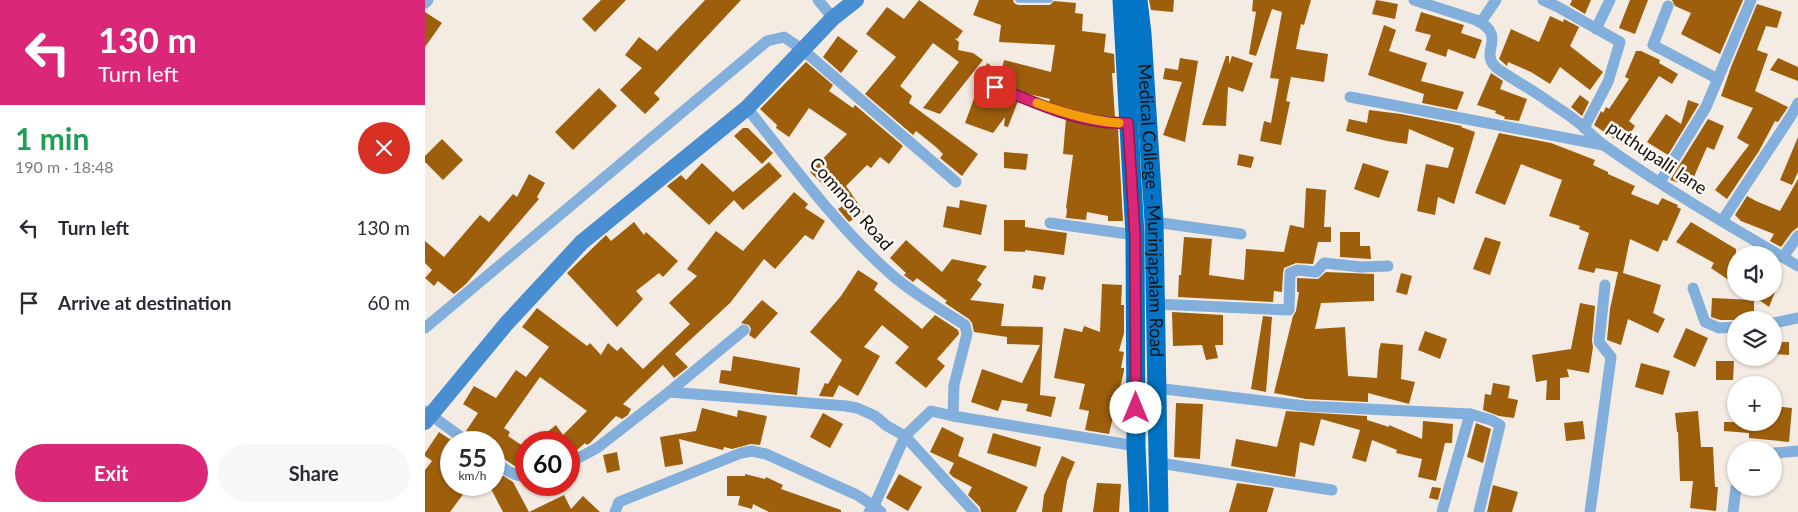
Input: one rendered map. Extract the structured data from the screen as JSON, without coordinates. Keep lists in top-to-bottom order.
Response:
{
  "streets": {
    "main road": ["Medical College - Murinjapalam Road"],
    "street": ["puthupalli lane", "Common Road"]
  },
  "page": {
    "turn": ["130 m", "Turn left"],
    "heading": ["1 min", "190 m · 18:48"],
    "list": [
      {
        "name": "Turn left",
        "value": "130 m"
      },
      {
        "name": "Arrive at destination",
        "value": "60 m"
      }
    ],
    "map_buttons": ["+", "−"],
    "speed": "55 km/h",
    "limit": "60",
    "buttons": ["Exit", "Share"]
  }
}
